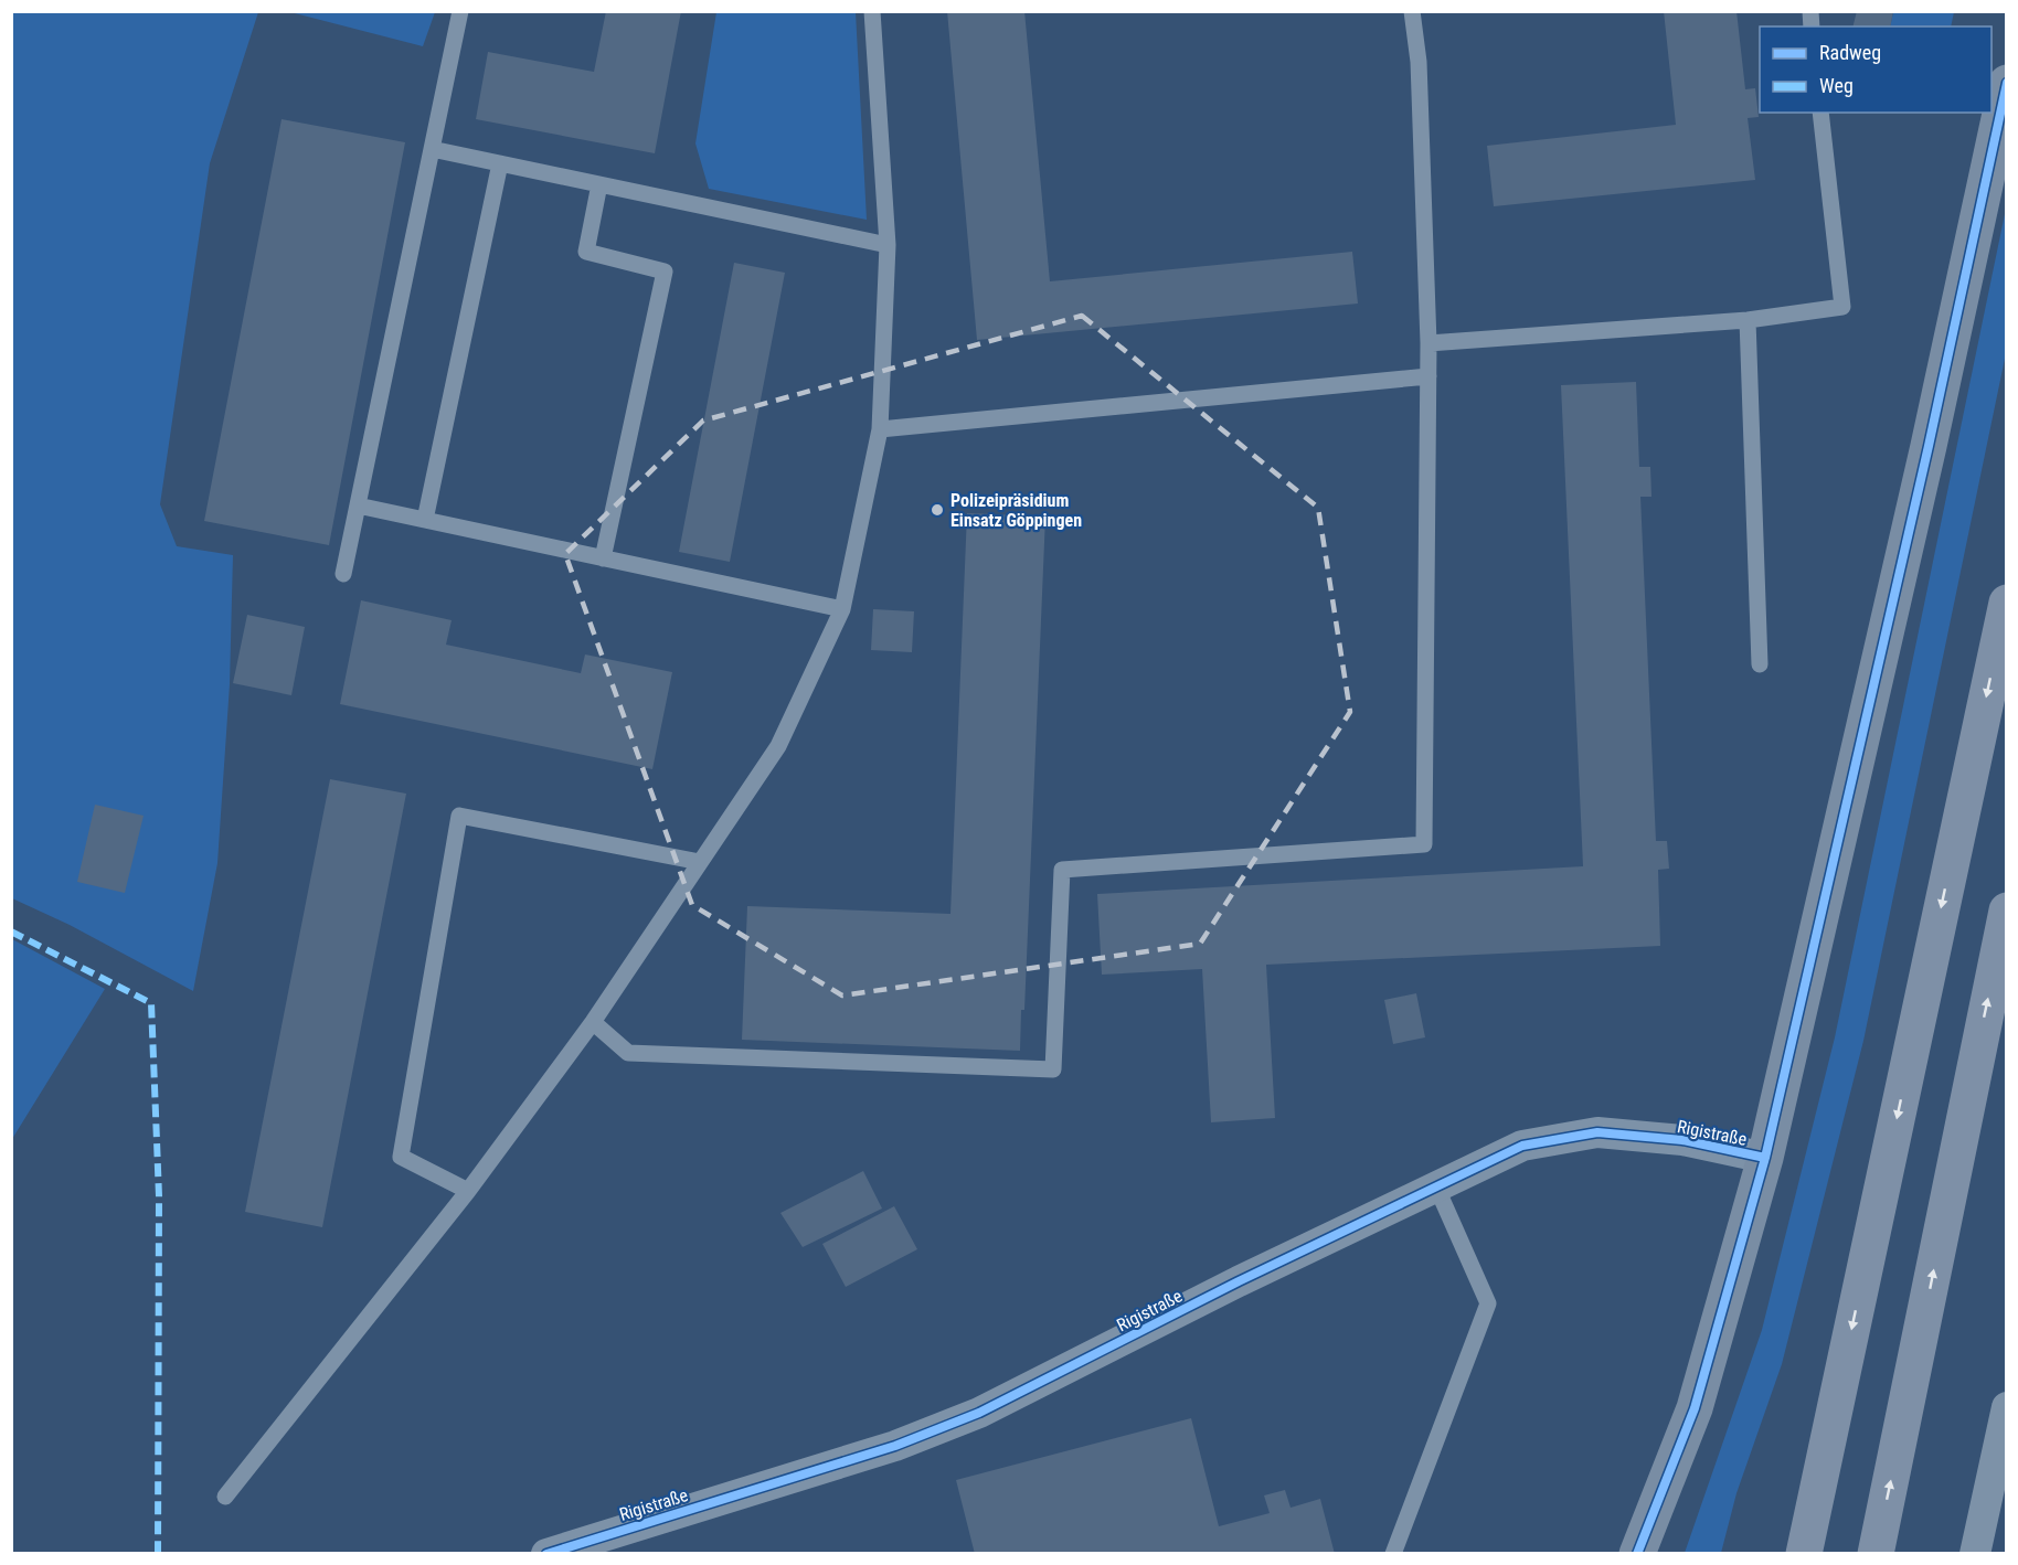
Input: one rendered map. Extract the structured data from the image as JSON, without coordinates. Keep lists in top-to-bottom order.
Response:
{
  "streets": {
    "street": ["Rigistraße"]
  },
  "places": ["Polizeipräsidium Einsatz Göppingen"],
  "legend": ["Radweg", "Weg"]
}
